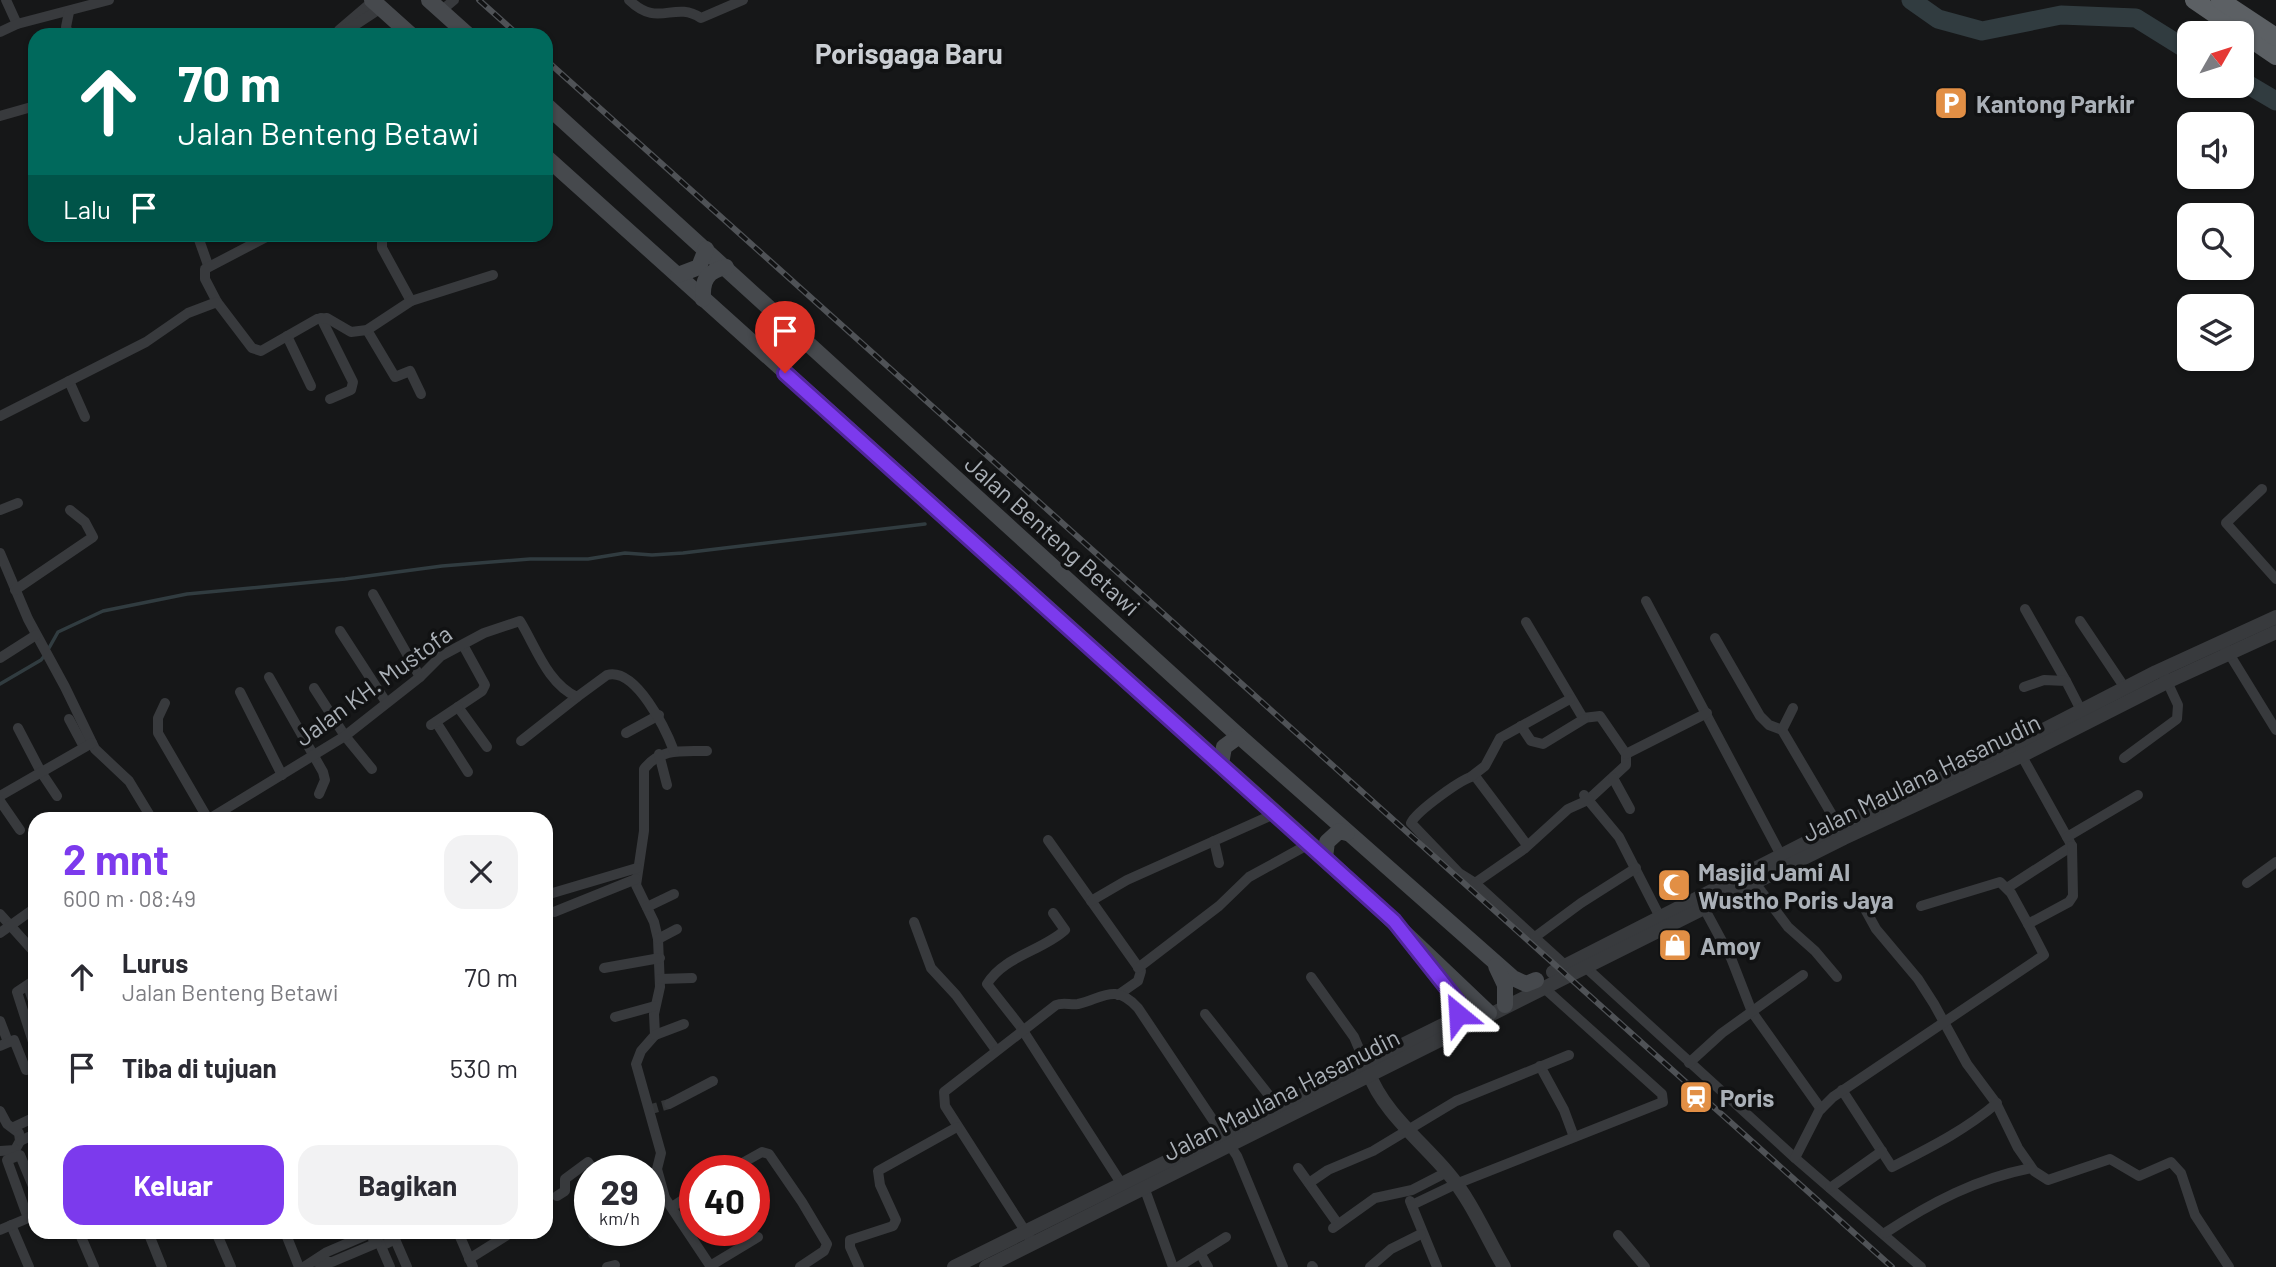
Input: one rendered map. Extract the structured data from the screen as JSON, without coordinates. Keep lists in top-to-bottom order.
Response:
{
  "streets": {
    "main road": ["Jalan Benteng Betawi"],
    "street": ["Jalan KH. Mustofa", "Jalan Maulana Hasanudin"]
  },
  "crossings": [
    ["Jalan Benteng Betawi", "Jalan Maulana Hasanudin"]
  ],
  "districts": ["Porisgaga Baru"],
  "places": {
    "parking": ["Kantong Parkir"],
    "mosque": ["Masjid Jami Al Wustho Poris Jaya"],
    "shop": ["Amoy"],
    "station": ["Poris"]
  },
  "north": "top right",
  "page": {
    "turn": ["70 m", "Jalan Benteng Betawi"],
    "then": "Lalu",
    "heading": ["2 mnt", "600 m · 08:49"],
    "list": [
      {
        "name": "Lurus",
        "note": "Jalan Benteng Betawi",
        "value": "70 m"
      },
      {
        "name": "Tiba di tujuan",
        "value": "530 m"
      }
    ],
    "buttons": ["Keluar", "Bagikan"],
    "speed": "29 km/h",
    "limit": "40"
  }
}
